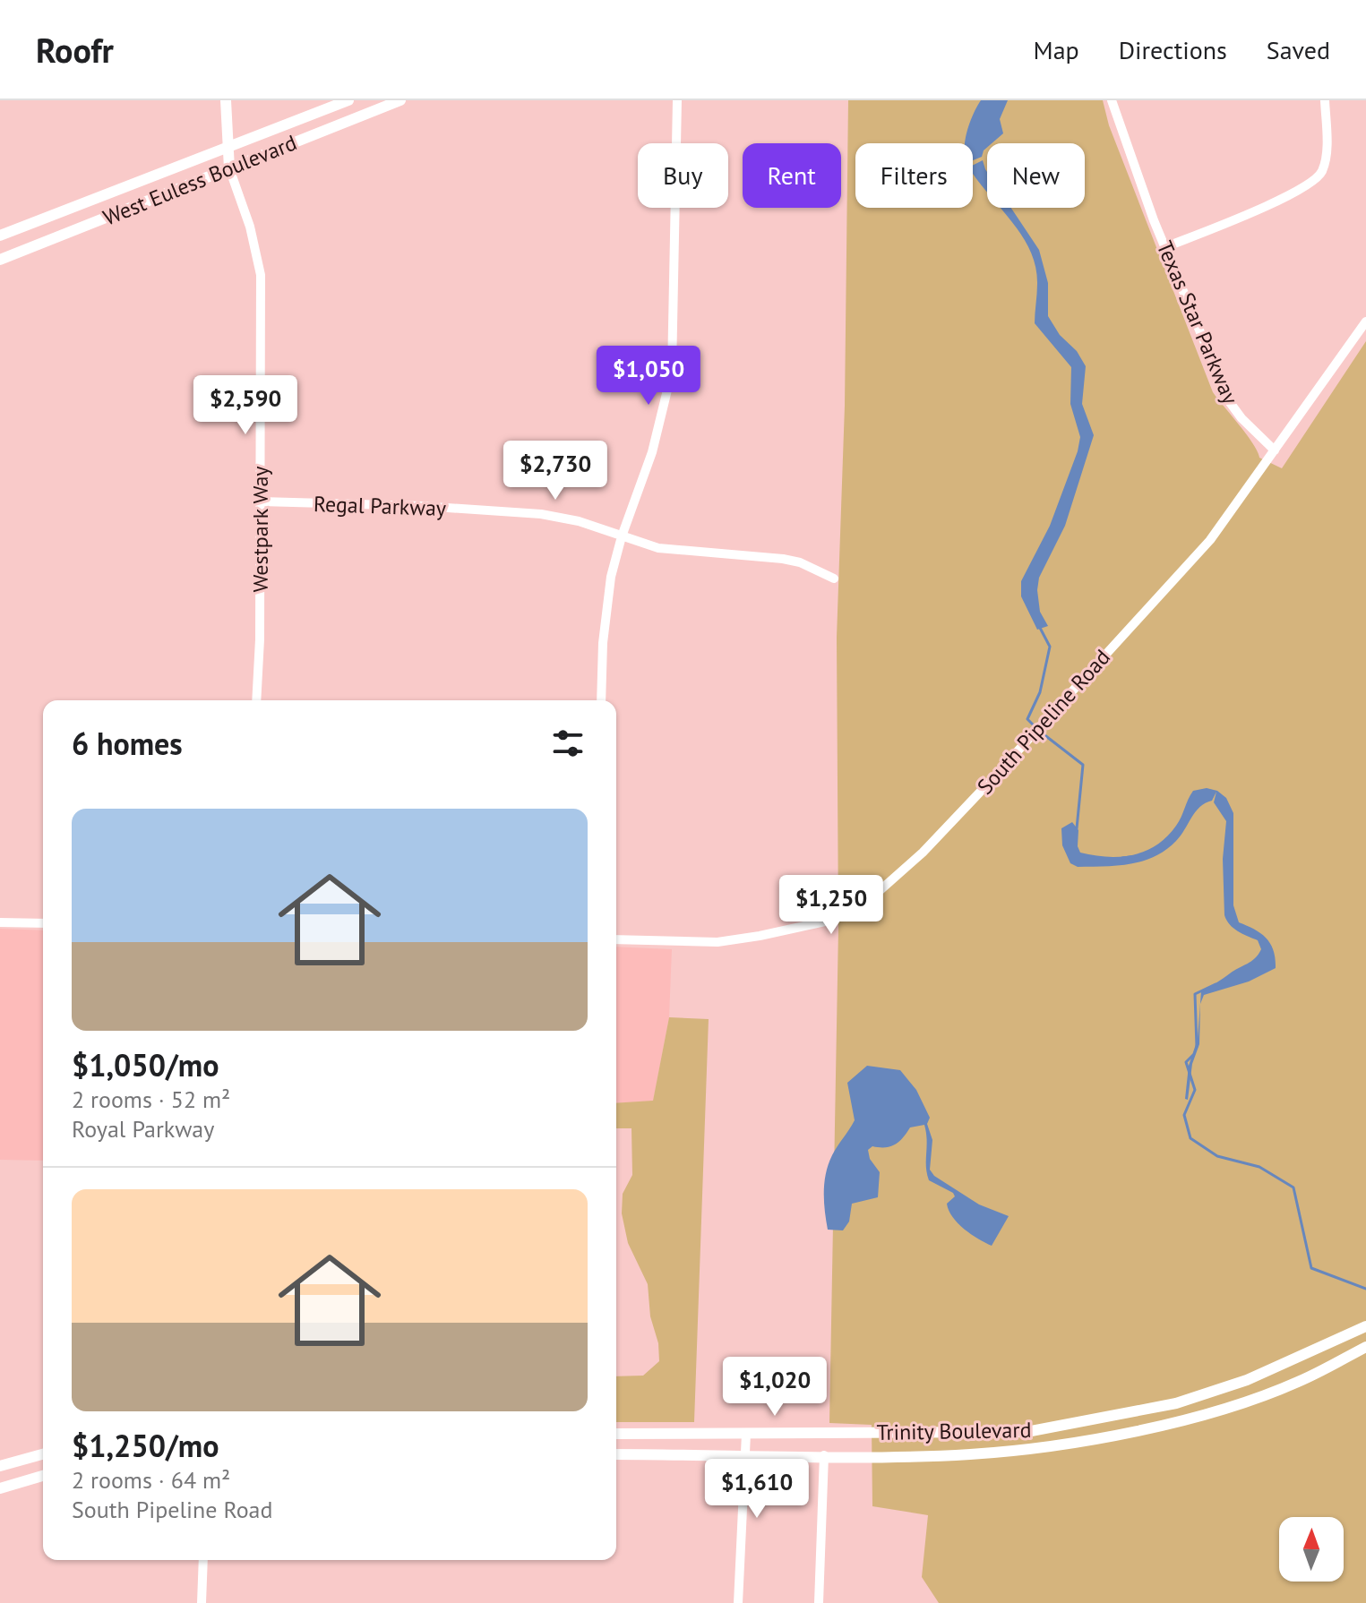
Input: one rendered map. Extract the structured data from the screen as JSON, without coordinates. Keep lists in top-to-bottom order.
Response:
{
  "streets": {
    "main road": ["West Euless Boulevard", "Westpark Way", "Trinity Boulevard"],
    "street": ["Texas Star Parkway", "Regal Parkway", "South Pipeline Road"]
  },
  "crossings": [
    ["West Euless Boulevard", "Westpark Way"],
    ["Texas Star Parkway", "South Pipeline Road"],
    ["Regal Parkway", "Westpark Way"]
  ],
  "north": "top",
  "page": {
    "header": "Roofr",
    "nav": ["Map", "Directions", "Saved"],
    "chip": [
      "Buy",
      "Rent",
      "Filters",
      "New"
    ],
    "price": [
      "$1,050",
      "$2,590",
      "$2,730",
      "$1,250",
      "$1,020",
      "$1,610"
    ],
    "heading": "6 homes",
    "list": [
      {
        "name": "$1,050/mo",
        "note": "2 rooms · 52 m² · Royal Parkway"
      },
      {
        "name": "$1,250/mo",
        "note": "2 rooms · 64 m² · South Pipeline Road"
      }
    ]
  }
}
